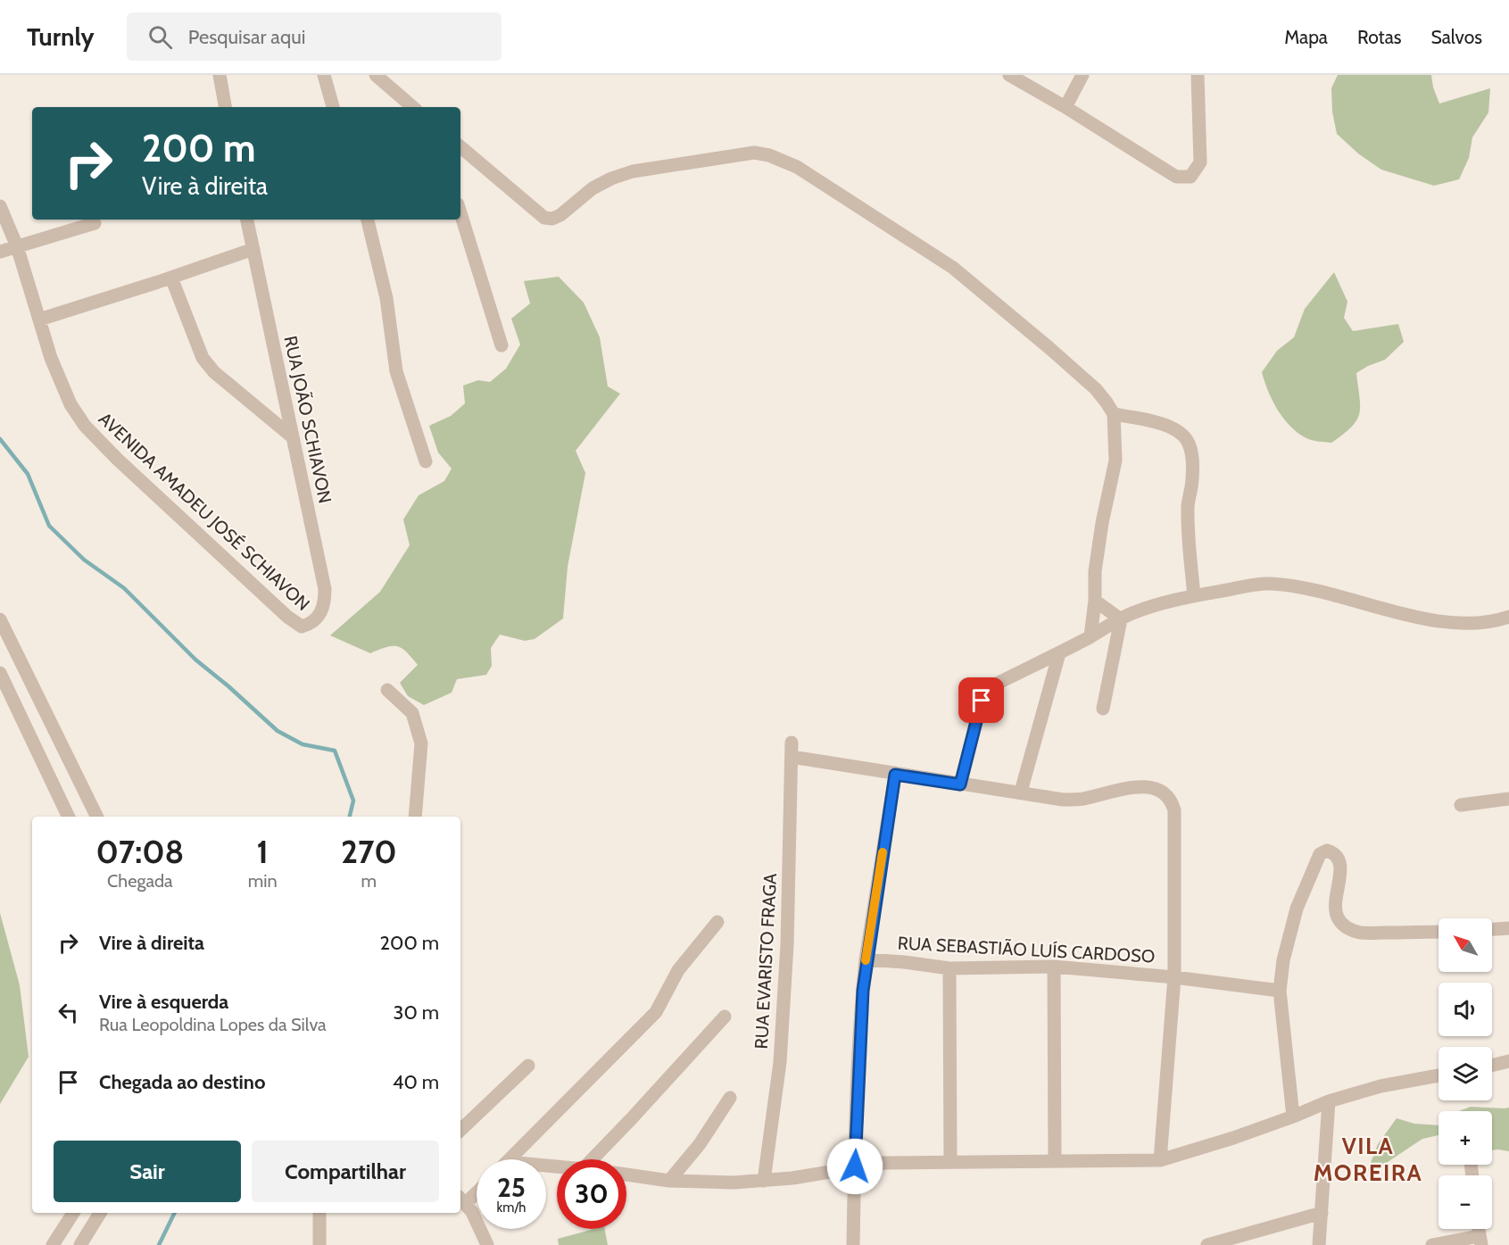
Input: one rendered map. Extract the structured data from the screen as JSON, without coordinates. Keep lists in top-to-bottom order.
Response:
{
  "streets": {
    "street": [
      "RUA JOÃO SCHIAVON",
      "AVENIDA AMADEU JOSÉ SCHIAVON",
      "RUA SEBASTIÃO LUÍS CARDOSO",
      "RUA EVARISTO FRAGA"
    ]
  },
  "crossings": [
    ["RUA JOÃO SCHIAVON", "AVENIDA AMADEU JOSÉ SCHIAVON"]
  ],
  "districts": ["VILA MOREIRA"],
  "north": "top left",
  "page": {
    "header": "Turnly",
    "search": "Pesquisar aqui",
    "nav": ["Mapa", "Rotas", "Salvos"],
    "turn": ["200 m", "Vire à direita"],
    "eta": [
      "07:08",
      "Chegada",
      "1",
      "min",
      "270",
      "m"
    ],
    "list": [
      {
        "name": "Vire à direita",
        "value": "200 m"
      },
      {
        "name": "Vire à esquerda",
        "note": "Rua Leopoldina Lopes da Silva",
        "value": "30 m"
      },
      {
        "name": "Chegada ao destino",
        "value": "40 m"
      }
    ],
    "map_buttons": ["+", "−"],
    "buttons": ["Sair", "Compartilhar"],
    "speed": "25 km/h",
    "limit": "30"
  }
}
